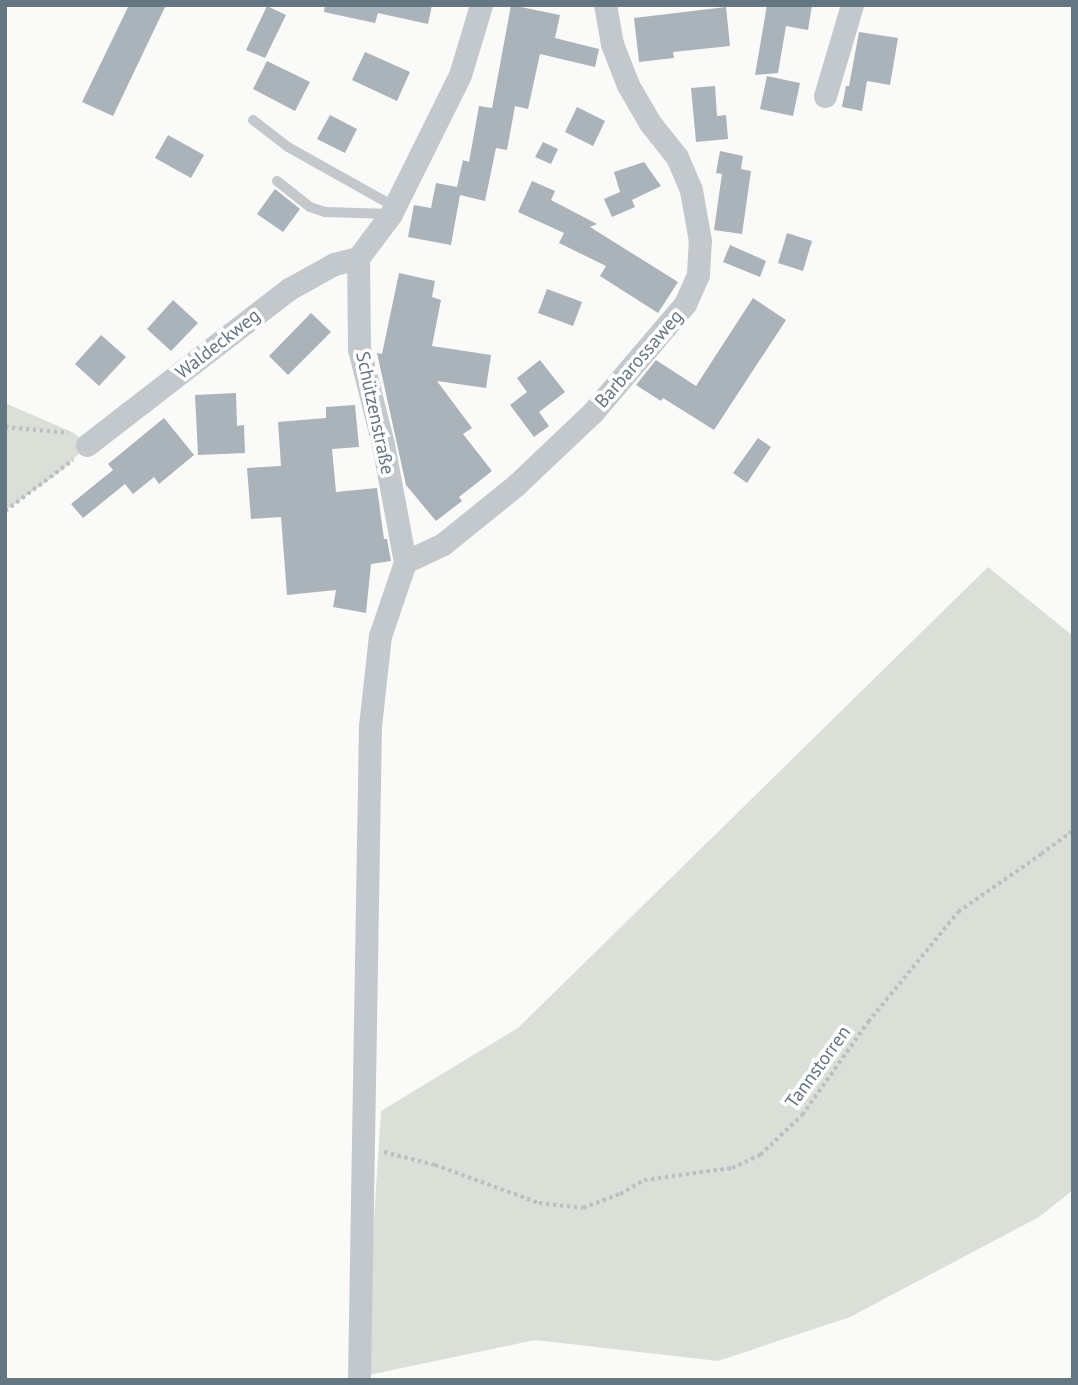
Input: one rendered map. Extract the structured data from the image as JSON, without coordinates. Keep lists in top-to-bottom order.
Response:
{
  "streets": {
    "street": ["Waldeckweg", "Barbarossaweg", "Schützenstraße"],
    "path": ["Tannstorren"]
  },
  "crossings": [
    ["Waldeckweg", "Schützenstraße"],
    ["Barbarossaweg", "Schützenstraße"],
    ["Schützenstraße", "Tannstorren"]
  ]
}
